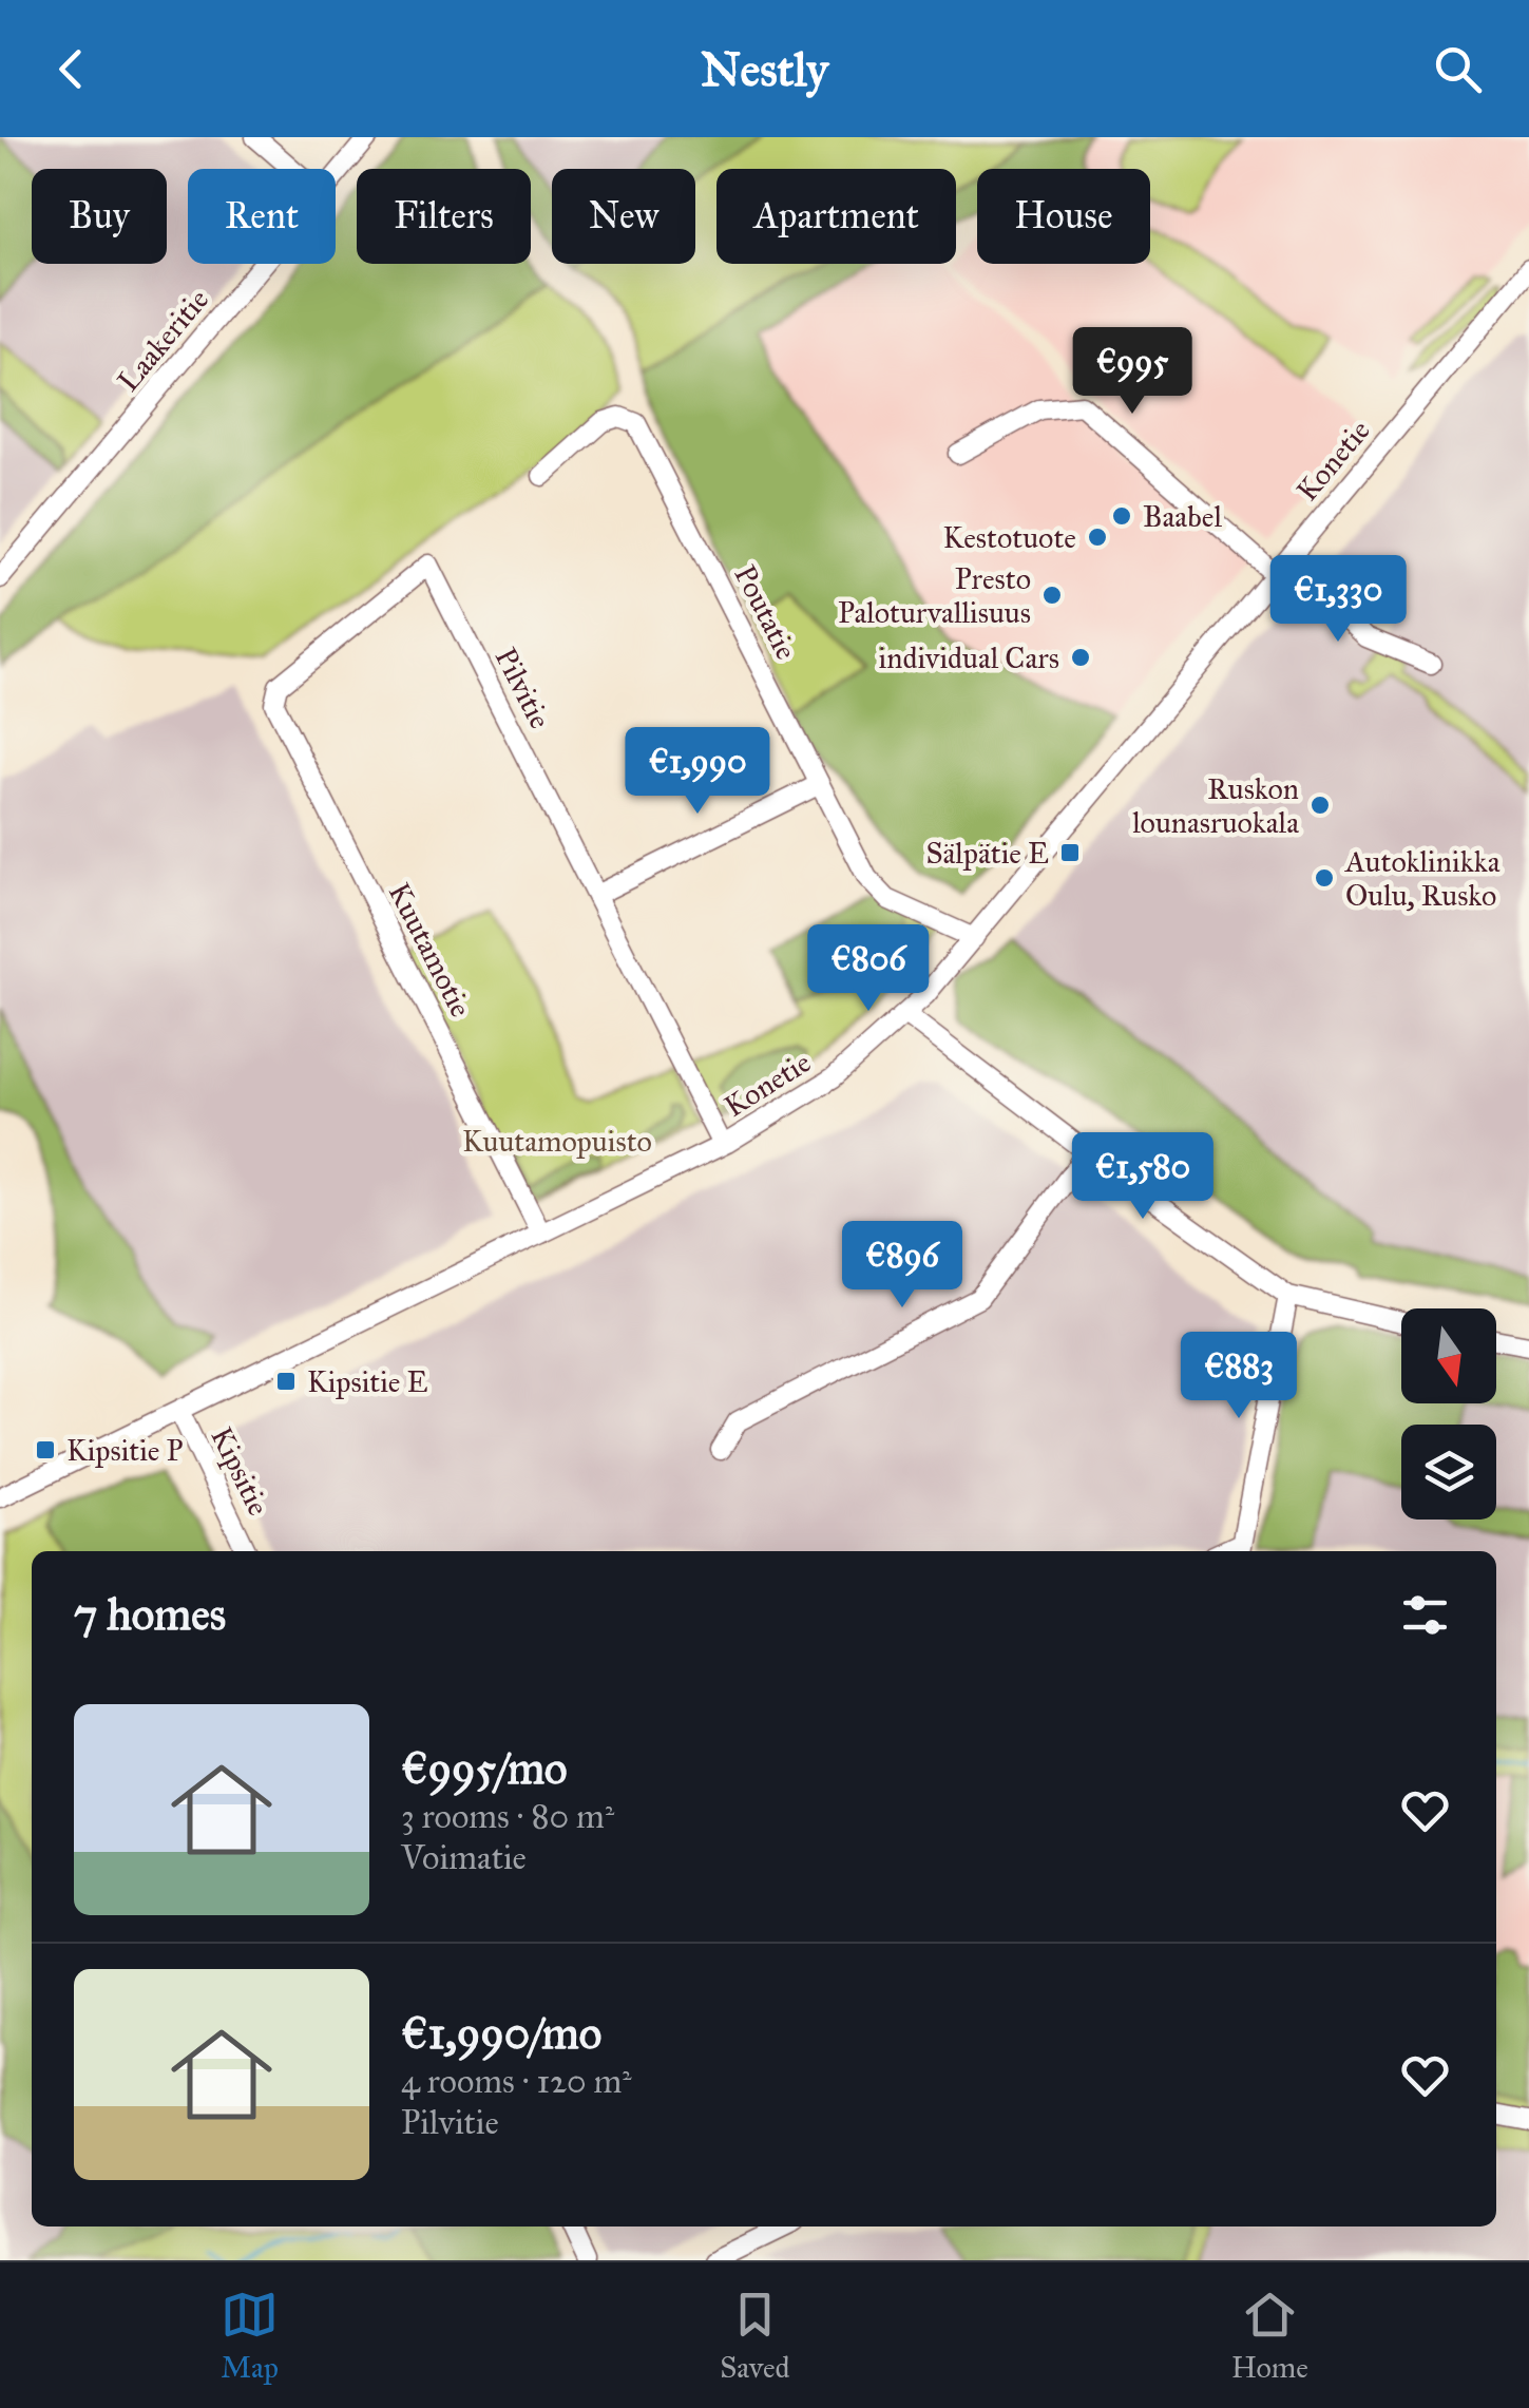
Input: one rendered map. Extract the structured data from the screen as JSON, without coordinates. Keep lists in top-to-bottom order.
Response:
{
  "streets": {
    "street": [
      "Laakeritie",
      "Konetie",
      "Poutatie",
      "Pilvitie",
      "Kuutamotie",
      "Kipsitie"
    ]
  },
  "crossings": [
    ["Konetie", "Poutatie"],
    ["Konetie", "Pilvitie"],
    ["Konetie", "Kuutamotie"],
    ["Konetie", "Kipsitie"],
    ["Pilvitie", "Kuutamotie"]
  ],
  "parks": ["Kuutamopuisto"],
  "places": {
    "other": [
      "Baabel",
      "Kestotuote",
      "Presto Paloturvallisuus",
      "individual Cars",
      "Ruskon lounasruokala",
      "Autoklinikka Oulu, Rusko"
    ],
    "transit": ["Sälpätie E", "Kipsitie E", "Kipsitie P"]
  },
  "north": "bottom",
  "page": {
    "header": "Nestly",
    "chip": [
      "Buy",
      "Rent",
      "Filters",
      "New",
      "Apartment",
      "House"
    ],
    "price": [
      "€995",
      "€1,330",
      "€1,990",
      "€806",
      "€1,580",
      "€896",
      "€883"
    ],
    "heading": "7 homes",
    "list": [
      {
        "name": "€995/mo",
        "note": "3 rooms · 80 m² · Voimatie"
      },
      {
        "name": "€1,990/mo",
        "note": "4 rooms · 120 m² · Pilvitie"
      }
    ],
    "tabs": ["Map", "Saved", "Home"]
  }
}
